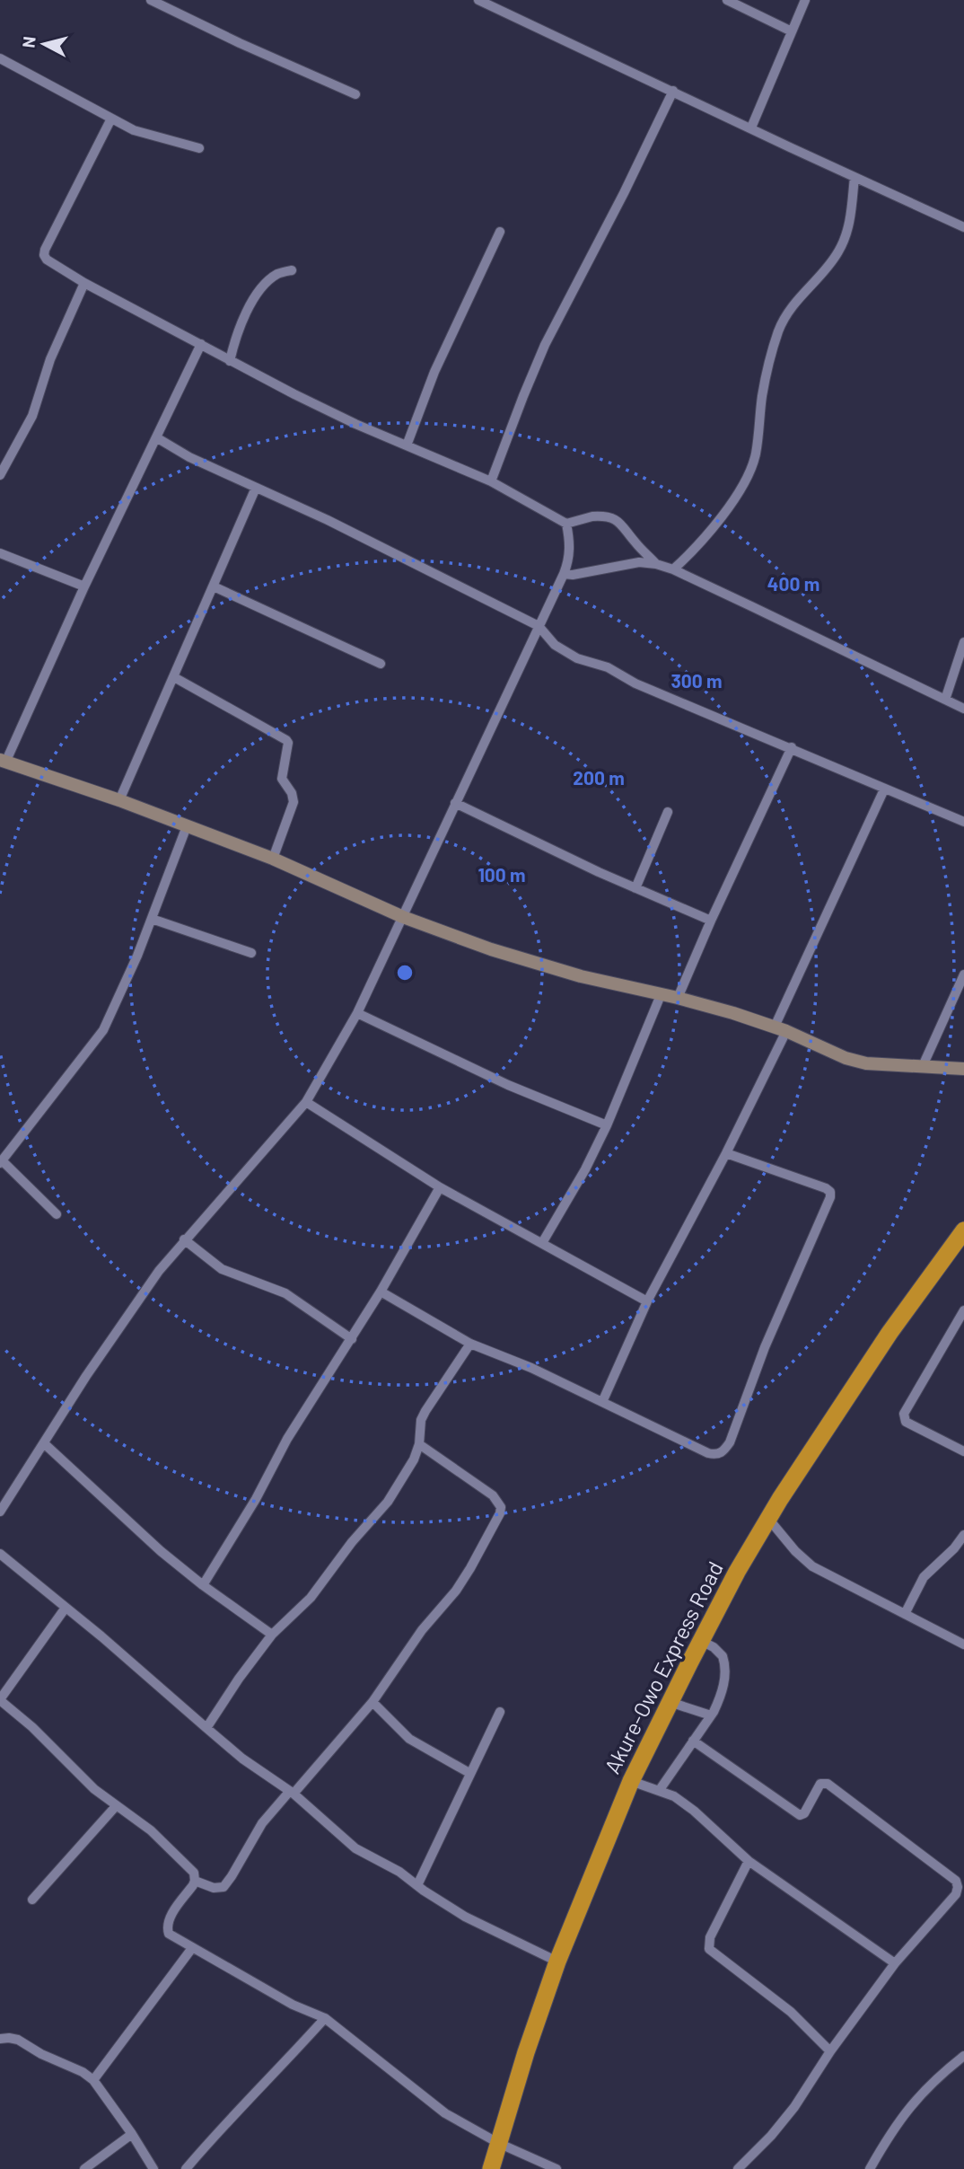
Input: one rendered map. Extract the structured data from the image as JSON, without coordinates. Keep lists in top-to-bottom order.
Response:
{
  "streets": {
    "highway": ["Akure-Owo Express Road"]
  },
  "north": "left",
  "rings": [
    "400 m",
    "300 m",
    "200 m",
    "100 m"
  ]
}
